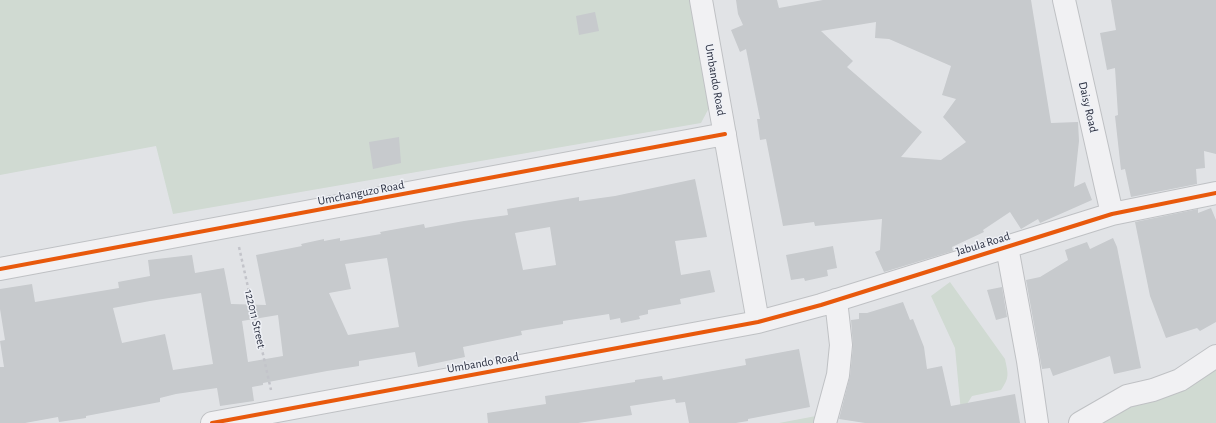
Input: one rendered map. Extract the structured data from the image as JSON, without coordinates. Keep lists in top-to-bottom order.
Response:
{
  "streets": {
    "street": [
      "Umbando Road",
      "Daisy Road",
      "Umchanguzo Road",
      "Jabula Road"
    ],
    "path": ["122011 Street"]
  },
  "crossings": [
    ["Umbando Road", "Umchanguzo Road"],
    ["Umbando Road", "Jabula Road"],
    ["Umbando Road", "122011 Street"],
    ["Daisy Road", "Jabula Road"],
    ["Umchanguzo Road", "122011 Street"]
  ]
}
